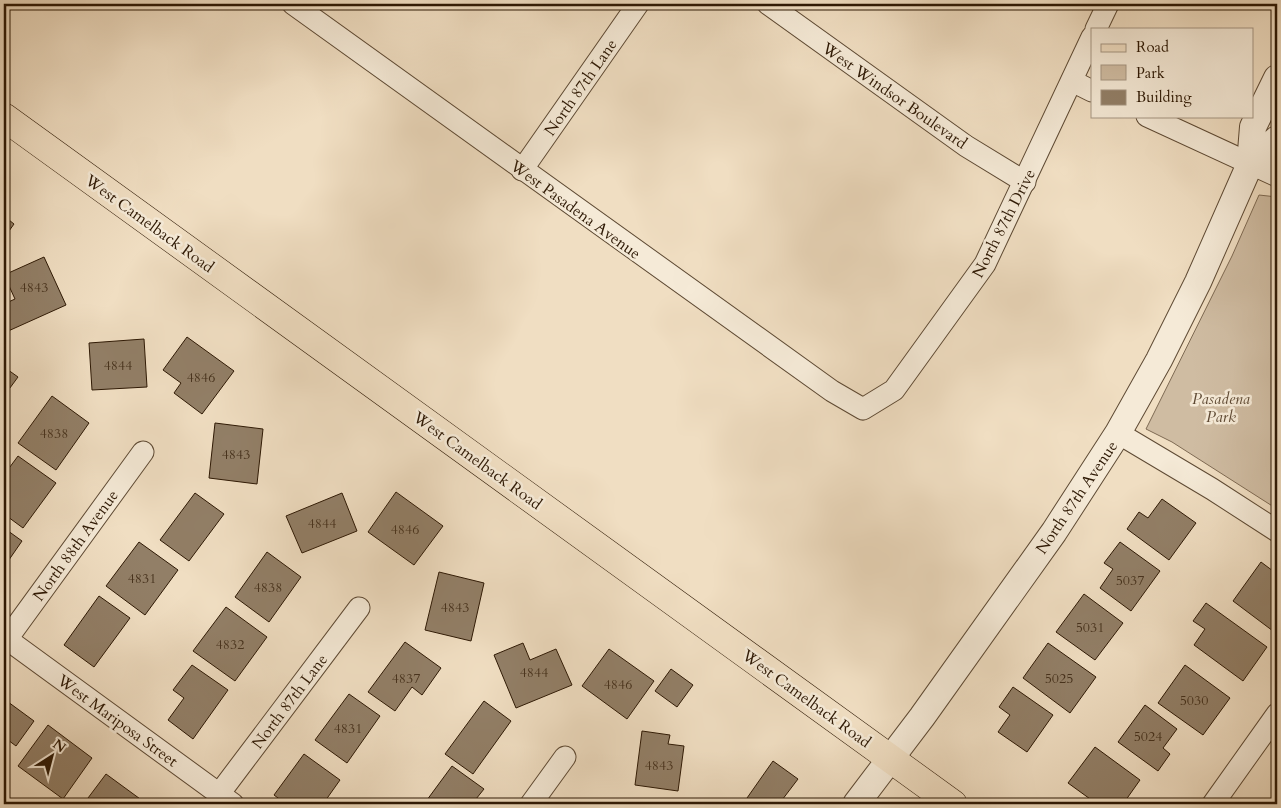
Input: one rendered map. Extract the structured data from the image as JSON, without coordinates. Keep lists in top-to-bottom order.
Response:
{
  "streets": {
    "main road": ["West Camelback Road"],
    "street": [
      "North 87th Lane",
      "West Windsor Boulevard",
      "West Pasadena Avenue",
      "North 87th Drive",
      "North 87th Avenue",
      "North 88th Avenue",
      "West Mariposa Street"
    ]
  },
  "crossings": [
    ["North 87th Lane", "West Pasadena Avenue"],
    ["North 87th Lane", "West Mariposa Street"],
    ["West Windsor Boulevard", "North 87th Drive"],
    ["West Pasadena Avenue", "North 87th Drive"],
    ["West Camelback Road", "North 87th Avenue"],
    ["North 88th Avenue", "West Mariposa Street"]
  ],
  "parks": ["Pasadena Park"],
  "house_numbers": [
    "4843",
    "4844",
    "4846",
    "4838",
    "4843",
    "4844",
    "4846",
    "4831",
    "5037",
    "4838",
    "4843",
    "5031",
    "4832",
    "4844",
    "4837",
    "5025",
    "4846",
    "5030",
    "4831",
    "5024",
    "4843"
  ],
  "legend": ["Road", "Park", "Building"],
  "north": "top right"
}
